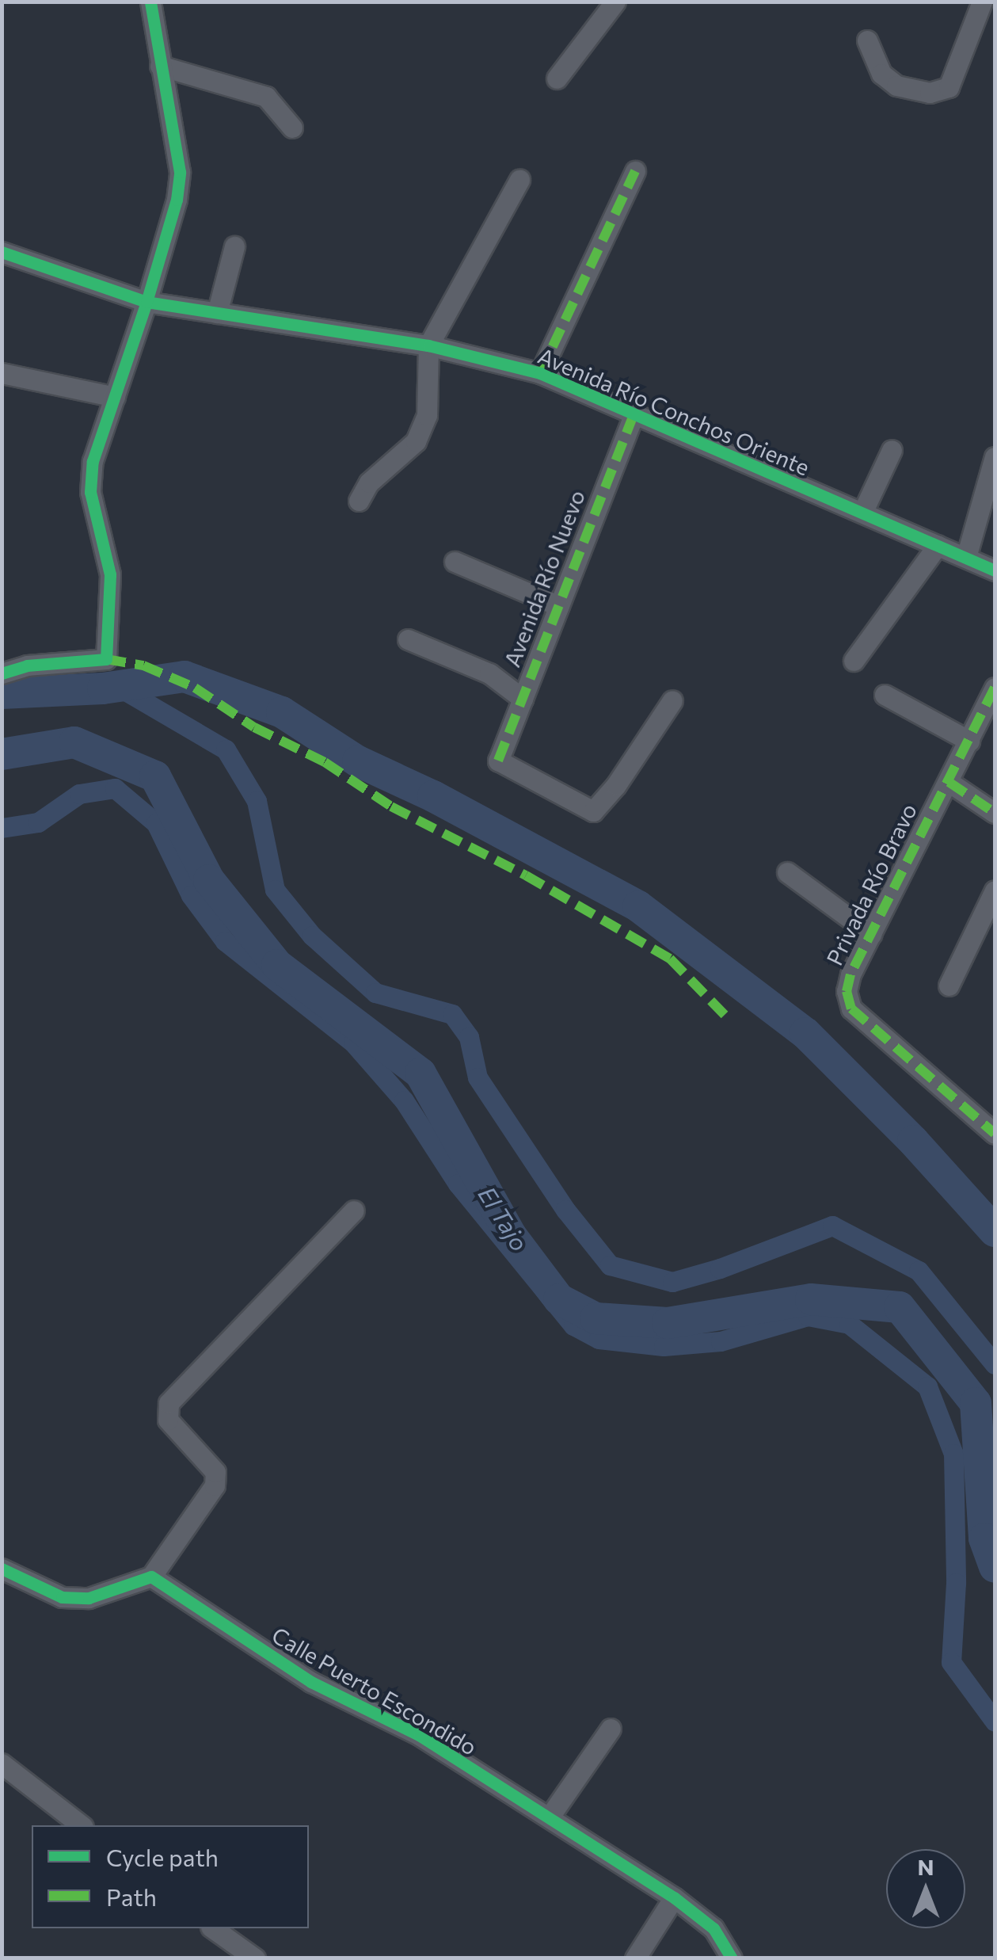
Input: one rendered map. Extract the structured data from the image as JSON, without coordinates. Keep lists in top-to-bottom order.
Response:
{
  "streets": {
    "street": [
      "Avenida Río Conchos Oriente",
      "Avenida Río Nuevo",
      "Privada Río Bravo",
      "Calle Puerto Escondido"
    ]
  },
  "crossings": [
    ["Avenida Río Conchos Oriente", "Avenida Río Nuevo"]
  ],
  "water": ["El Tajo"],
  "legend": ["Cycle path", "Path"],
  "north": "top"
}
